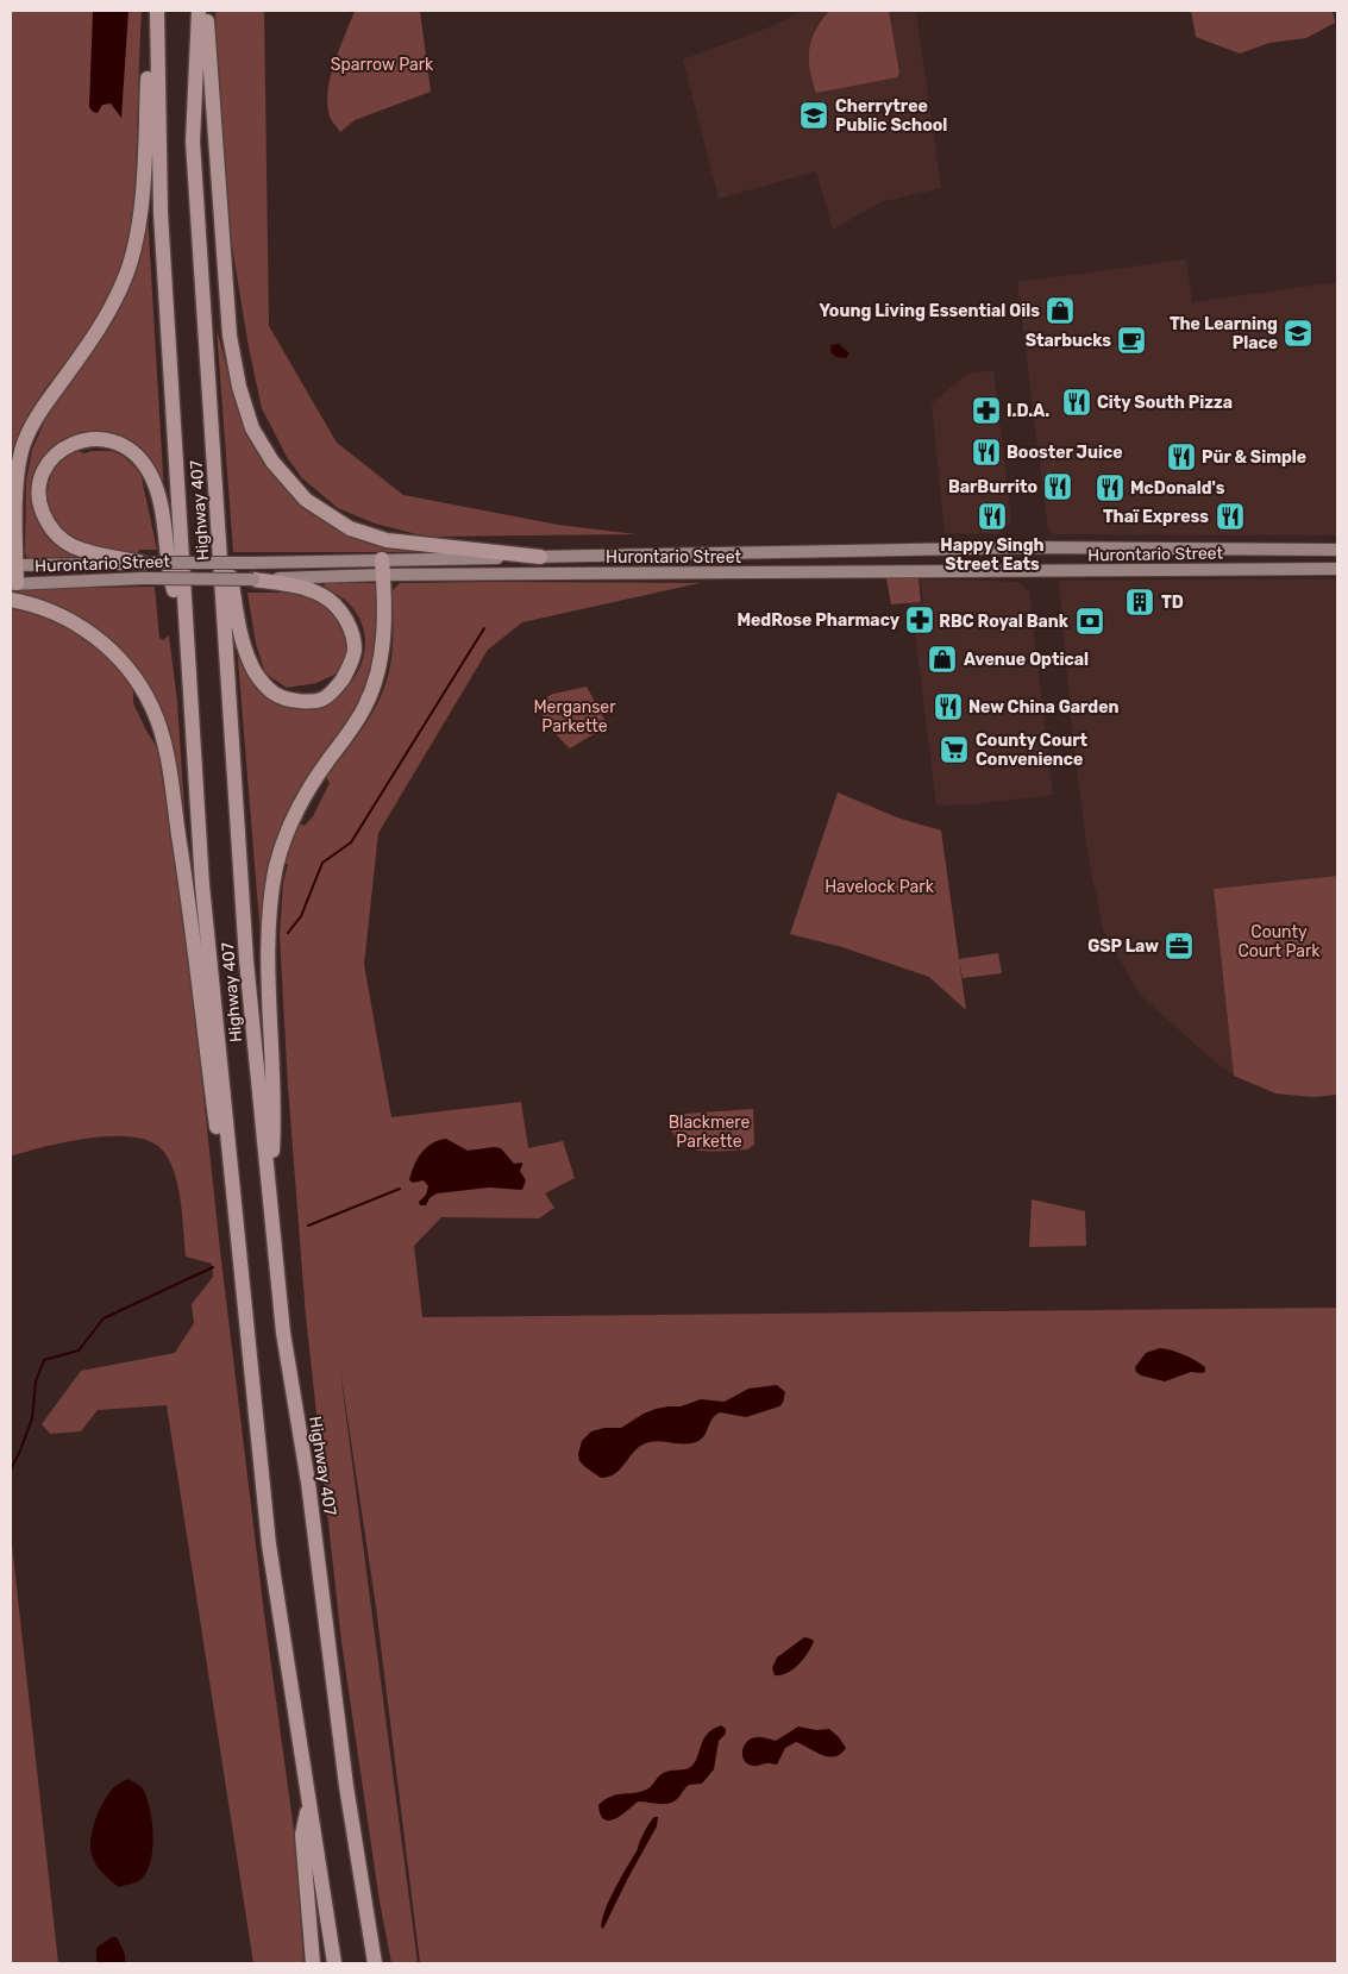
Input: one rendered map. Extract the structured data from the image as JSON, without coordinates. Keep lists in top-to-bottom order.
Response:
{
  "streets": {
    "highway": ["Highway 407"],
    "main road": ["Hurontario Street"]
  },
  "parks": [
    "Sparrow Park",
    "Merganser Parkette",
    "Havelock Park",
    "County Court Park",
    "Blackmere Parkette"
  ],
  "places": {
    "school or university": ["Cherrytree Public School", "The Learning Place"],
    "shop": ["Young Living Essential Oils", "Avenue Optical"],
    "cafe": ["Starbucks"],
    "restaurant": [
      "City South Pizza",
      "Booster Juice",
      "Pür & Simple",
      "BarBurrito",
      "McDonald's",
      "Happy Singh Street Eats",
      "Thaï Express",
      "New China Garden"
    ],
    "pharmacy": ["I.D.A.", "MedRose Pharmacy"],
    "building": ["TD"],
    "bank": ["RBC Royal Bank"],
    "supermarket": ["County Court Convenience"],
    "office": ["GSP Law"]
  }
}
